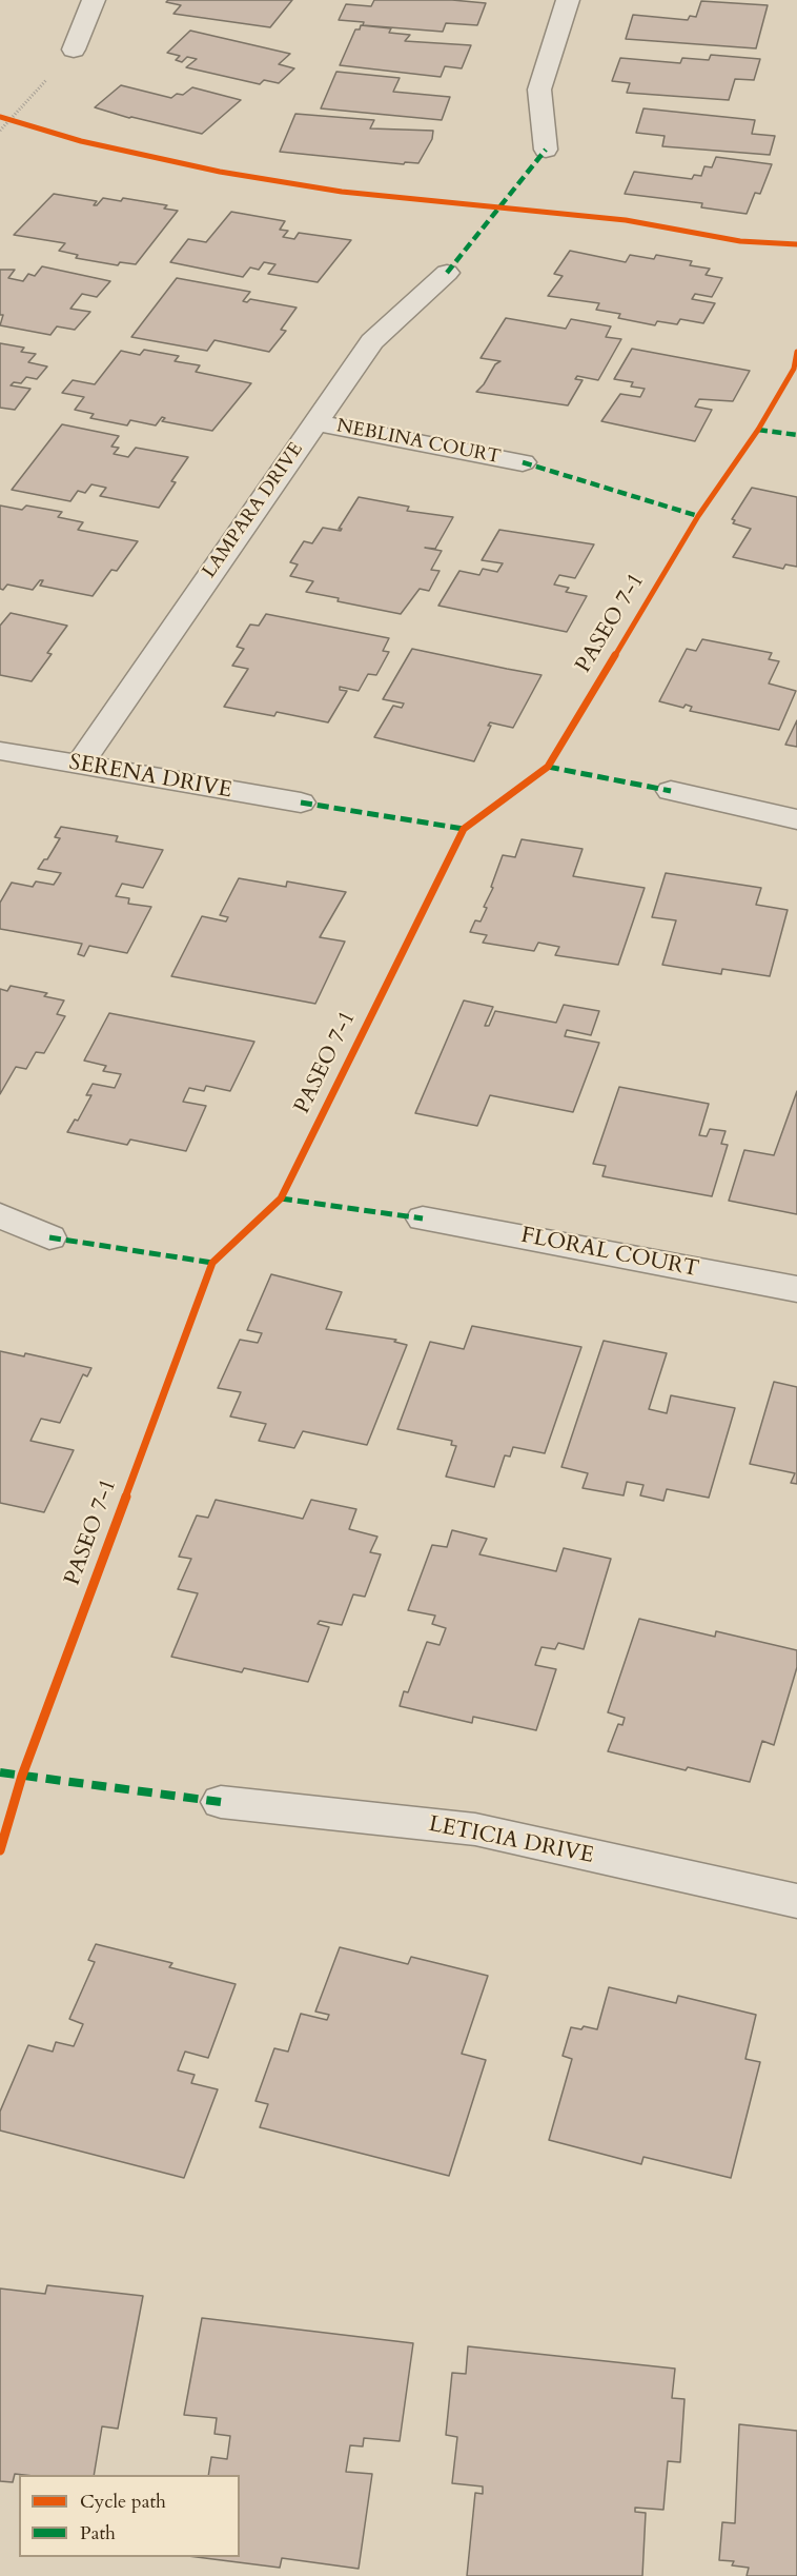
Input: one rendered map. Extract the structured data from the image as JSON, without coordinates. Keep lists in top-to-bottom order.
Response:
{
  "streets": {
    "street": [
      "NEBLINA COURT",
      "LAMPARA DRIVE",
      "SERENA DRIVE",
      "FLORAL COURT",
      "LETICIA DRIVE"
    ],
    "cycle path": ["PASEO 7-1"]
  },
  "crossings": [
    ["NEBLINA COURT", "LAMPARA DRIVE"],
    ["LAMPARA DRIVE", "SERENA DRIVE"]
  ],
  "legend": ["Cycle path", "Path"]
}
